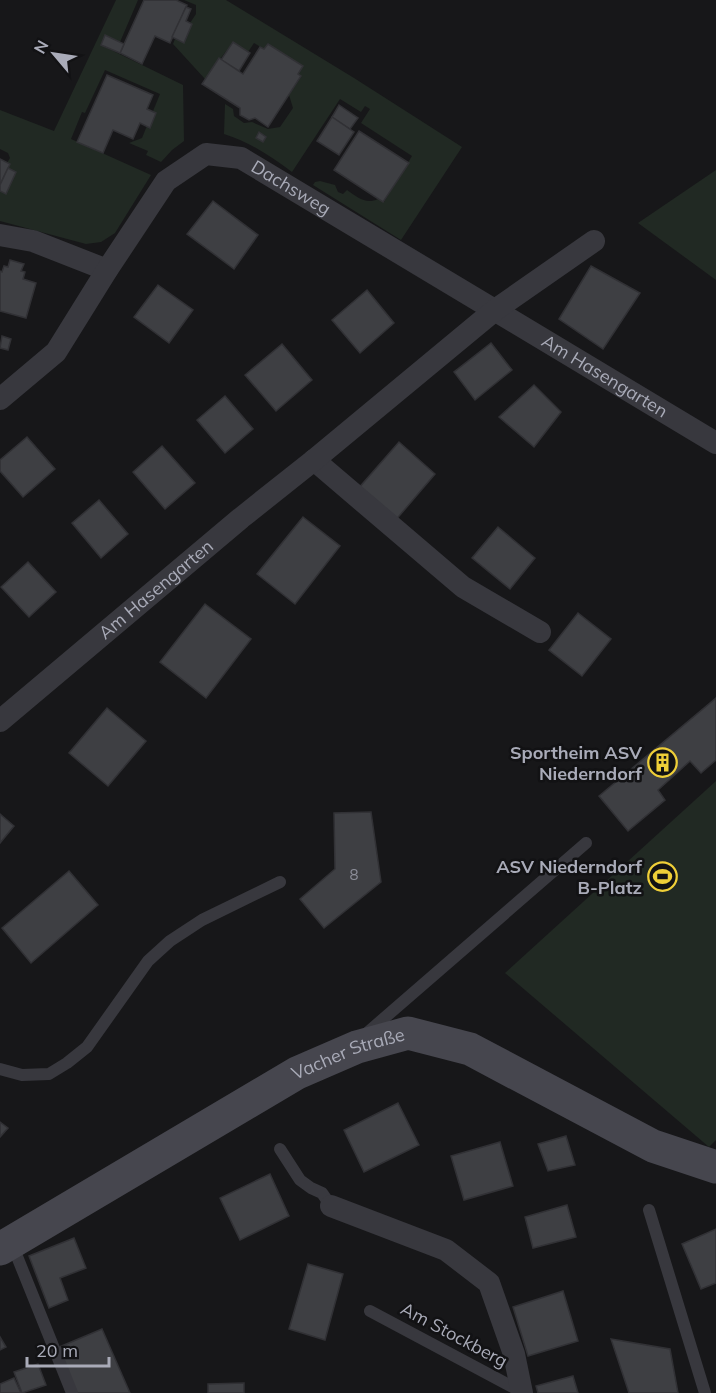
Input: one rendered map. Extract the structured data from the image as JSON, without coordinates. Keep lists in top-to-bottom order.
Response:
{
  "streets": {
    "main road": ["Vacher Straße"],
    "street": ["Dachsweg", "Am Hasengarten"],
    "lane": ["Am Stockberg"]
  },
  "crossings": [
    ["Dachsweg", "Am Hasengarten"]
  ],
  "places": {
    "building": ["Sportheim ASV Niederndorf"],
    "sports": ["ASV Niederndorf B-Platz"]
  },
  "house_numbers": ["8"],
  "scale_bar": "20 m",
  "north": "top left"
}
